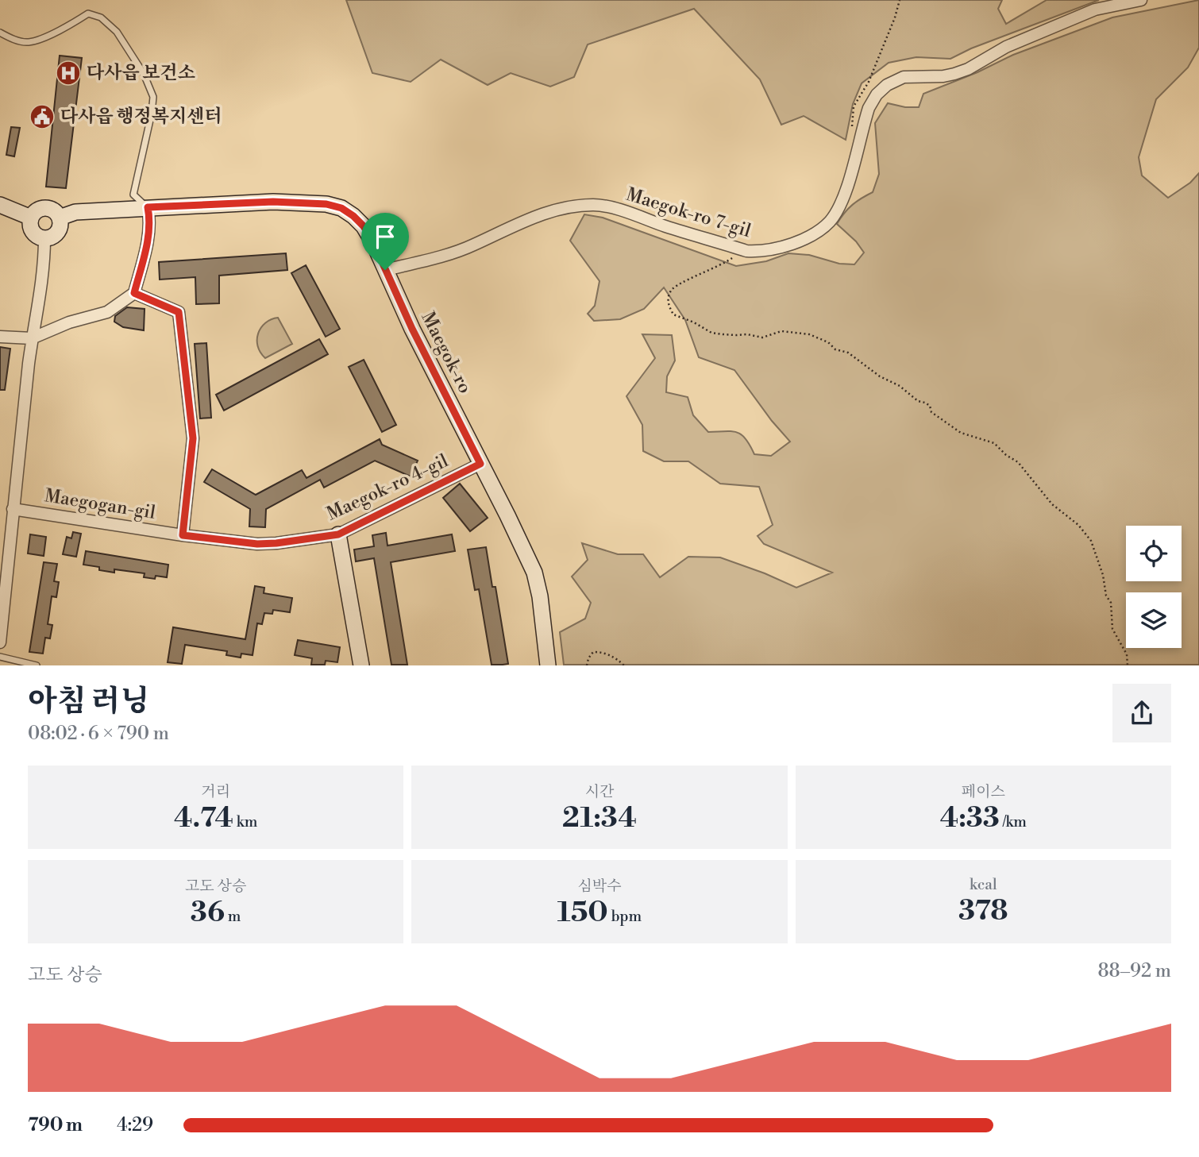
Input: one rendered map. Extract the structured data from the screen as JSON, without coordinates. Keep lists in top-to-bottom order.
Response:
{
  "streets": {
    "street": [
      "Maegok-ro 7-gil",
      "Maegok-ro",
      "Maegok-ro 4-gil",
      "Maegogan-gil"
    ]
  },
  "crossings": [
    ["Maegok-ro 7-gil", "Maegok-ro"],
    ["Maegok-ro", "Maegok-ro 4-gil"],
    ["Maegok-ro 4-gil", "Maegogan-gil"]
  ],
  "places": {
    "hospital": ["다사읍 보건소"],
    "public building": ["다사읍 행정복지센터"]
  },
  "page": {
    "heading": ["아침 러닝", "08:02 · 6 × 790 m"],
    "stats": [
      ["거리", "4.74 km"],
      ["시간", "21:34"],
      ["페이스", "4:33 /km"],
      ["고도 상승", "36 m"],
      ["심박수", "150 bpm"],
      ["kcal", "378"]
    ],
    "chart": ["고도 상승", "88–92 m"],
    "list": [
      {
        "name": "790 m",
        "note": "4:29"
      }
    ]
  }
}
